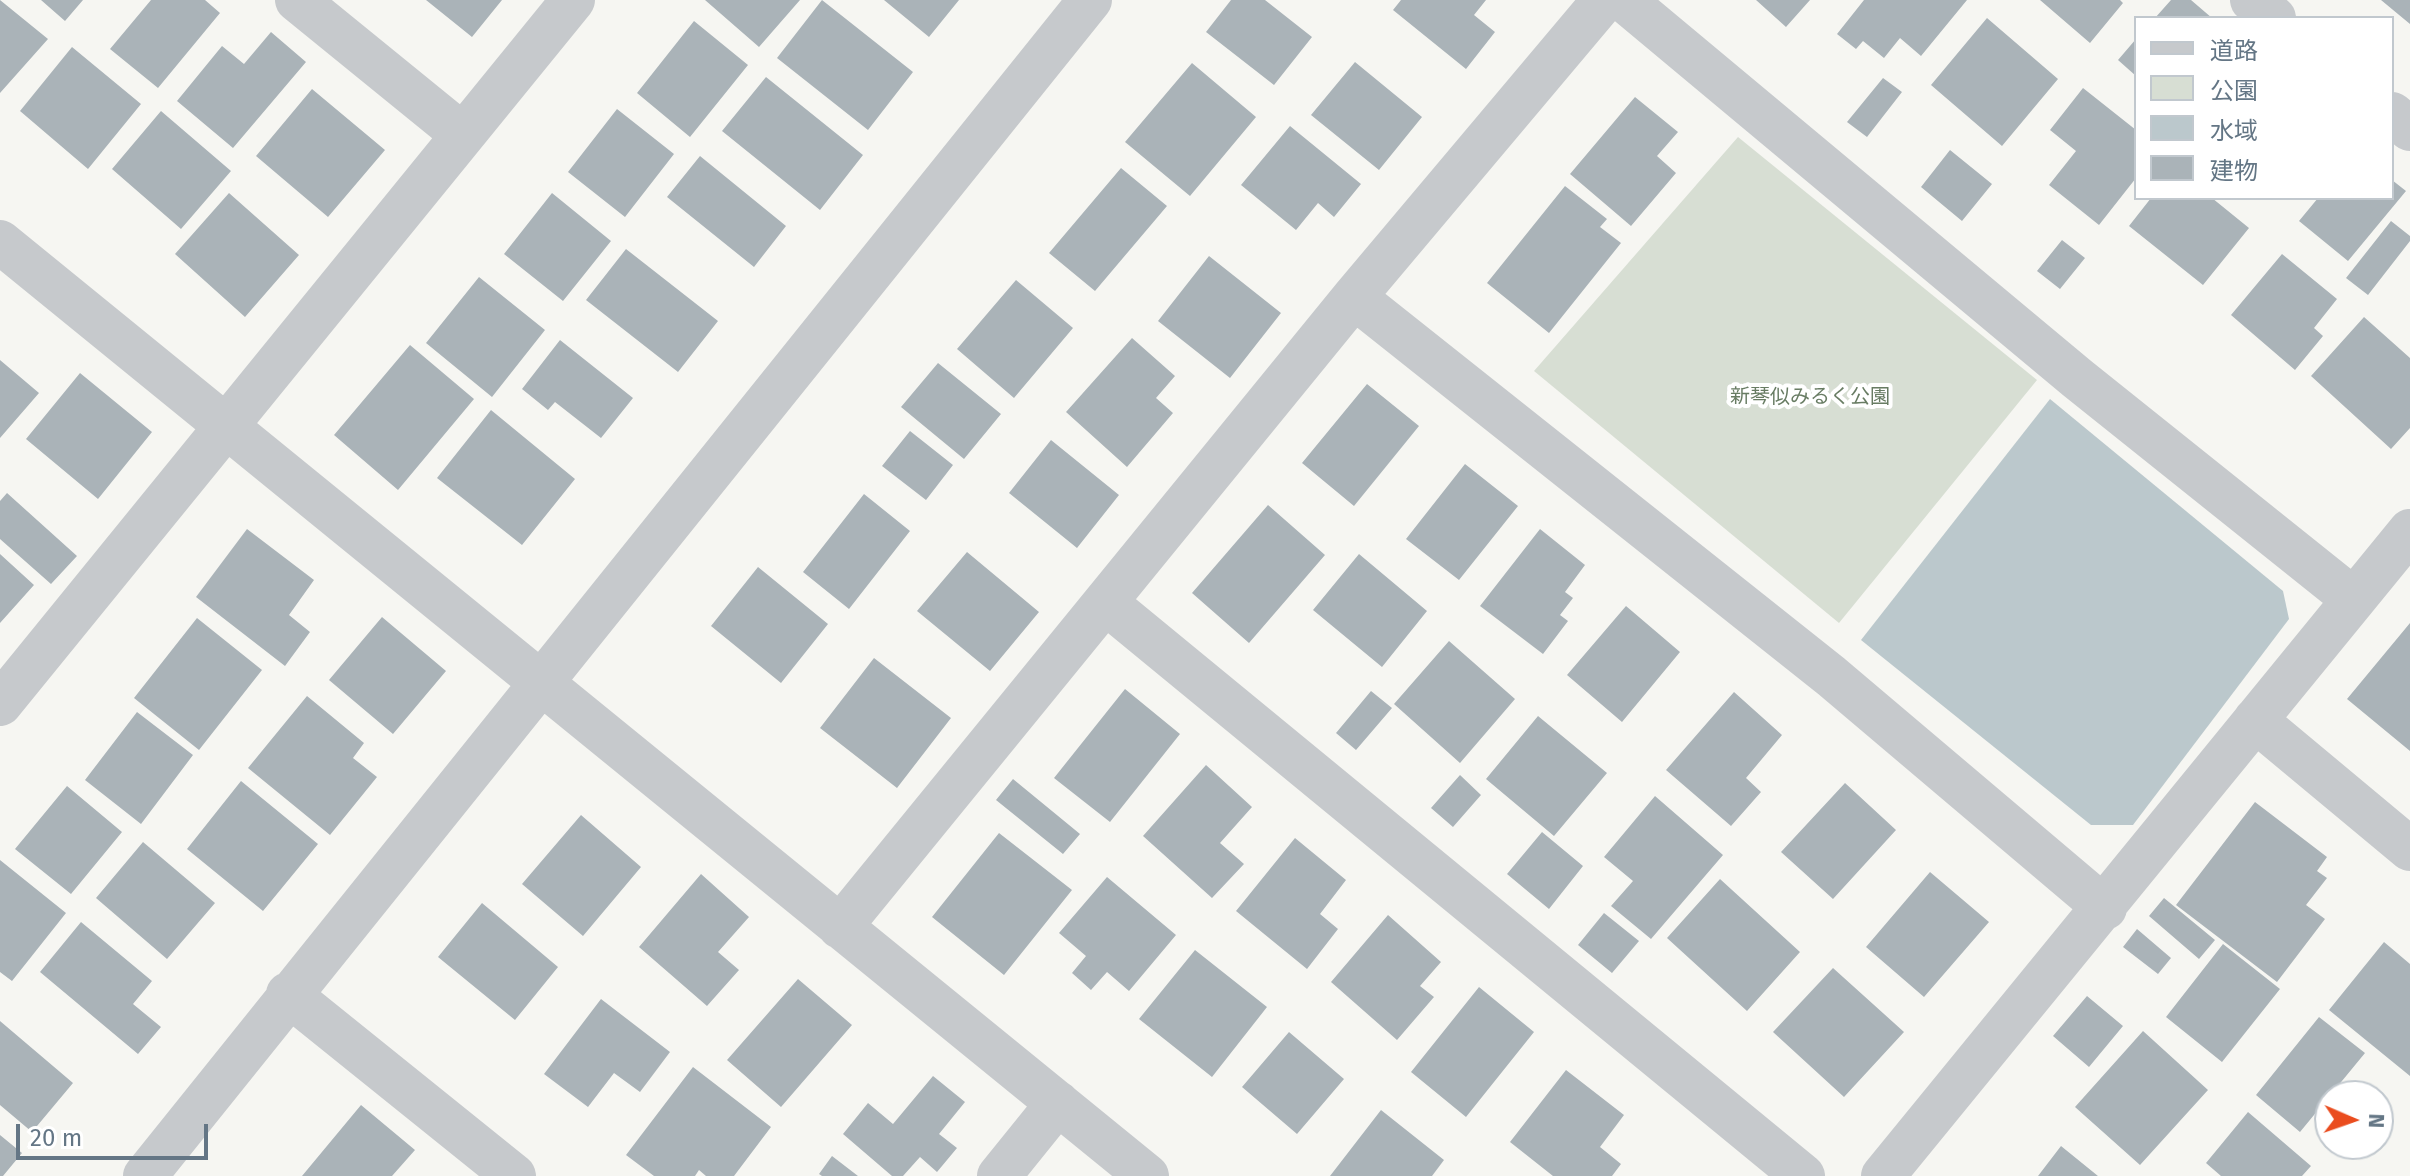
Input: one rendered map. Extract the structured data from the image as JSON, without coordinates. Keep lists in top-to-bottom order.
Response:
{
  "parks": ["新琴似みるく公園"],
  "legend": [
    "道路",
    "公園",
    "水域",
    "建物"
  ],
  "scale_bar": "20 m",
  "north": "right"
}
